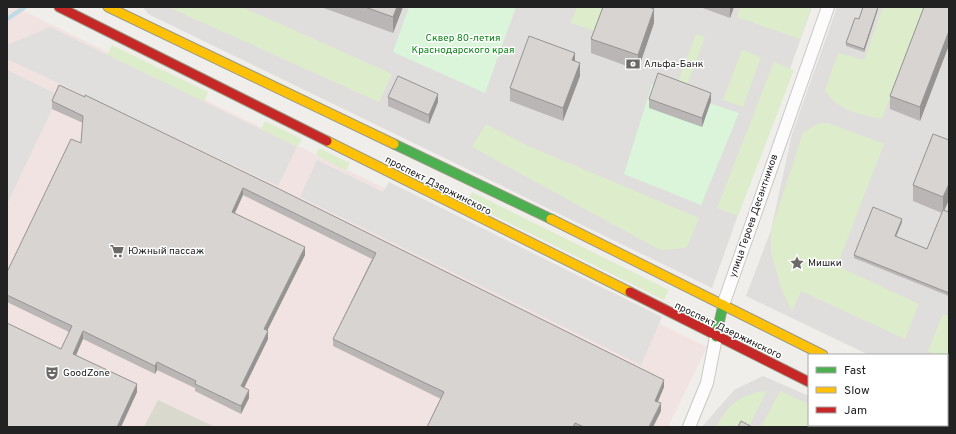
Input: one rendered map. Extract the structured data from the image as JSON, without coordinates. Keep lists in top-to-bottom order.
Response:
{
  "streets": {
    "street": ["проспект Дзержинского", "улица Героев Десантников"]
  },
  "crossings": [
    ["проспект Дзержинского", "улица Героев Десантников"]
  ],
  "parks": ["Сквер 80-летия Краснодарского края"],
  "places": {
    "bank": ["Альфа-Банк"],
    "supermarket": ["Южный пассаж"],
    "place": ["Мишки"],
    "theatre": ["GoodZone"]
  },
  "legend": ["Fast", "Slow", "Jam"]
}
